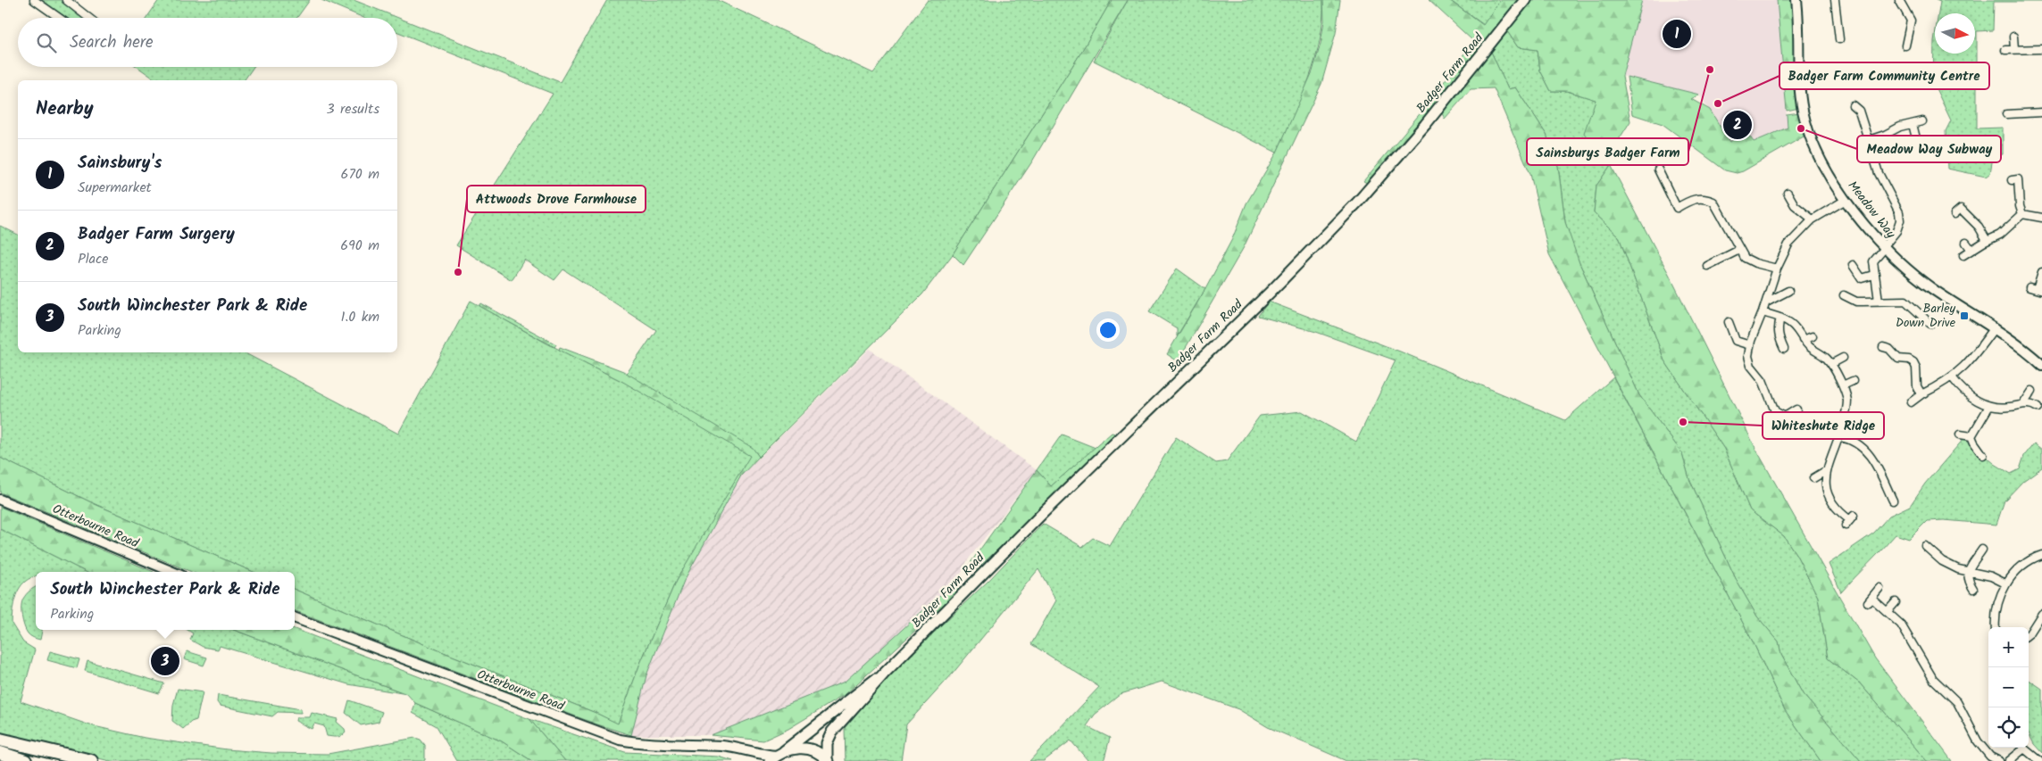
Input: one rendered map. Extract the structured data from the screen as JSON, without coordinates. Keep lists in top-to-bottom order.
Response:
{
  "streets": {
    "main road": ["Badger Farm Road"],
    "street": ["Meadow Way", "Otterbourne Road"]
  },
  "crossings": [
    ["Badger Farm Road", "Otterbourne Road"]
  ],
  "places": {
    "other": [
      "Sainsburys Badger Farm",
      "Badger Farm Community Centre",
      "Meadow Way Subway",
      "Attwoods Drove Farmhouse",
      "Whiteshute Ridge"
    ],
    "transit": ["Barley Down Drive"]
  },
  "north": "right",
  "page": {
    "pins": ["1", "2", "3"],
    "search": "Search here",
    "heading": ["Nearby", "3 results"],
    "list": [
      {
        "mark": "1",
        "name": "Sainsbury's",
        "note": "Supermarket",
        "value": "670 m"
      },
      {
        "mark": "2",
        "name": "Badger Farm Surgery",
        "note": "Place",
        "value": "690 m"
      },
      {
        "mark": "3",
        "name": "South Winchester Park & Ride",
        "note": "Parking",
        "value": "1.0 km"
      }
    ],
    "popup": ["South Winchester Park & Ride", "Parking"],
    "map_buttons": ["+", "−"]
  }
}
